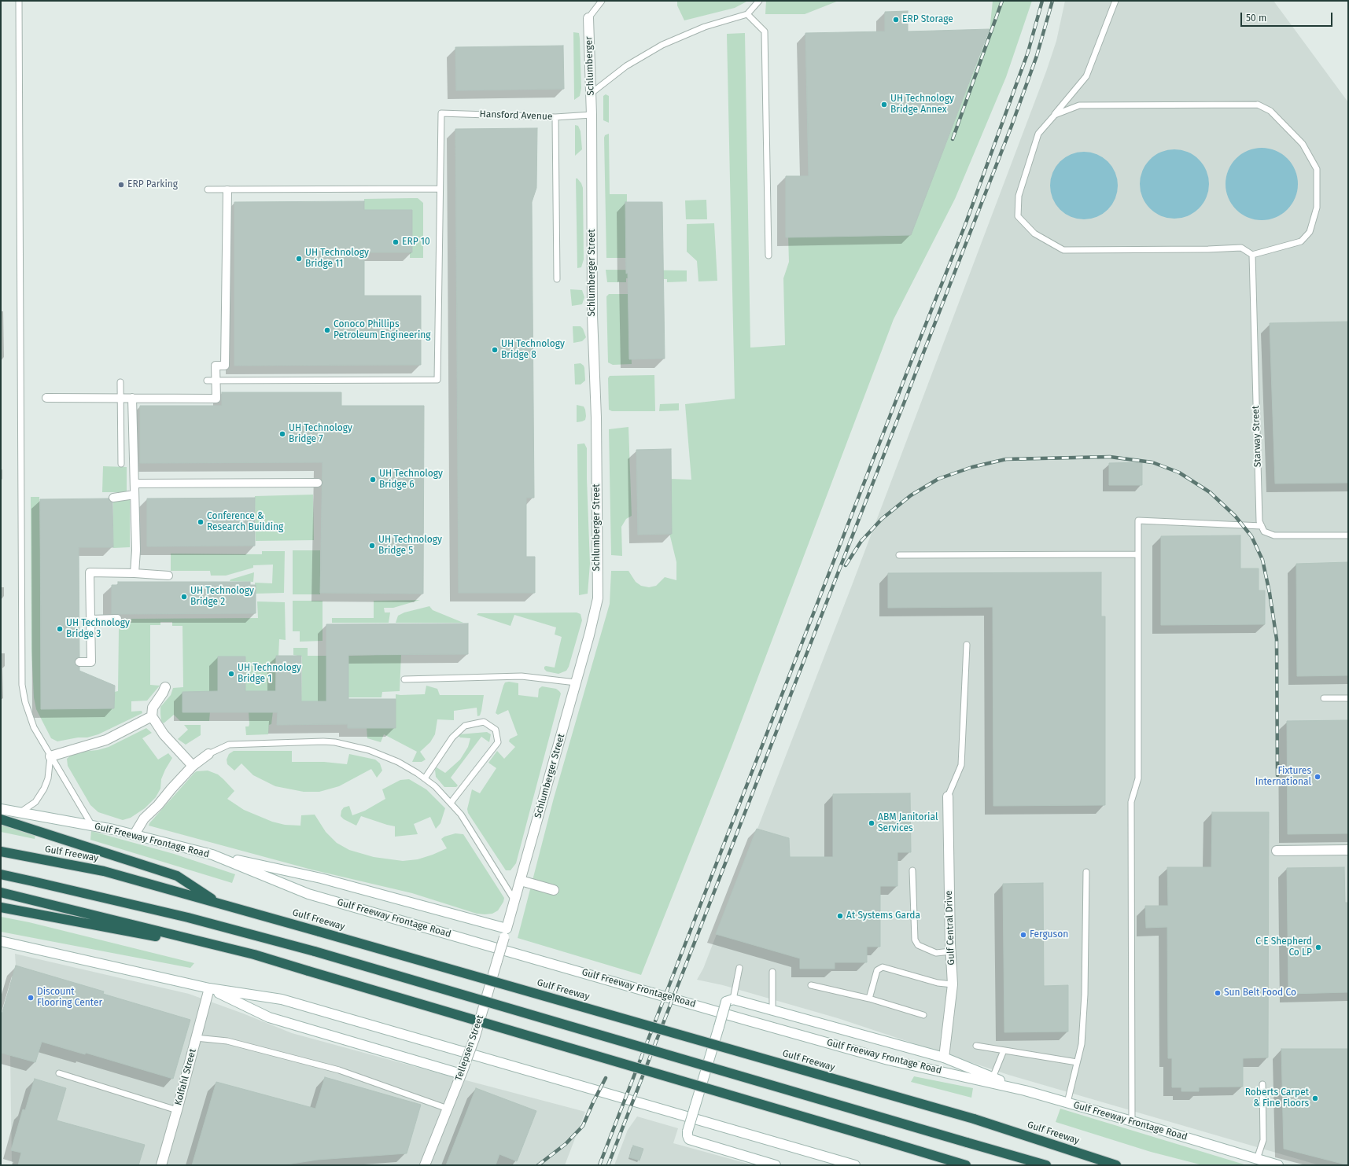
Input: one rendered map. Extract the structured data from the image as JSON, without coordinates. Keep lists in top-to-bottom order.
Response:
{
  "streets": {
    "highway": ["Gulf Freeway"],
    "main road": [
      "Schlumberger",
      "Schlumberger Street",
      "Gulf Freeway Frontage Road",
      "Gulf Central Drive",
      "Tellepsen Street",
      "Kolfahl Street"
    ],
    "lane": ["Hansford Avenue", "Starway Street"]
  },
  "crossings": [
    ["Schlumberger", "Hansford Avenue"],
    ["Schlumberger", "Schlumberger Street"],
    ["Hansford Avenue", "Schlumberger Street"],
    ["Schlumberger Street", "Tellepsen Street"]
  ],
  "places": [
    "ERP Storage",
    "UH Technology Bridge Annex",
    "ERP Parking",
    "ERP 10",
    "UH Technology Bridge 11",
    "Conoco Phillips Petroleum Engineering",
    "UH Technology Bridge 8",
    "UH Technology Bridge 7",
    "UH Technology Bridge 6",
    "Conference & Research Building",
    "UH Technology Bridge 5",
    "UH Technology Bridge 2",
    "UH Technology Bridge 3",
    "UH Technology Bridge 1",
    "Fixtures International",
    "ABM Janitorial Services",
    "At Systems Garda",
    "Ferguson",
    "C E Shepherd Co LP",
    "Sun Belt Food Co",
    "Discount Flooring Center",
    "Roberts Carpet & Fine Floors"
  ],
  "scale_bar": "50 m"
}
